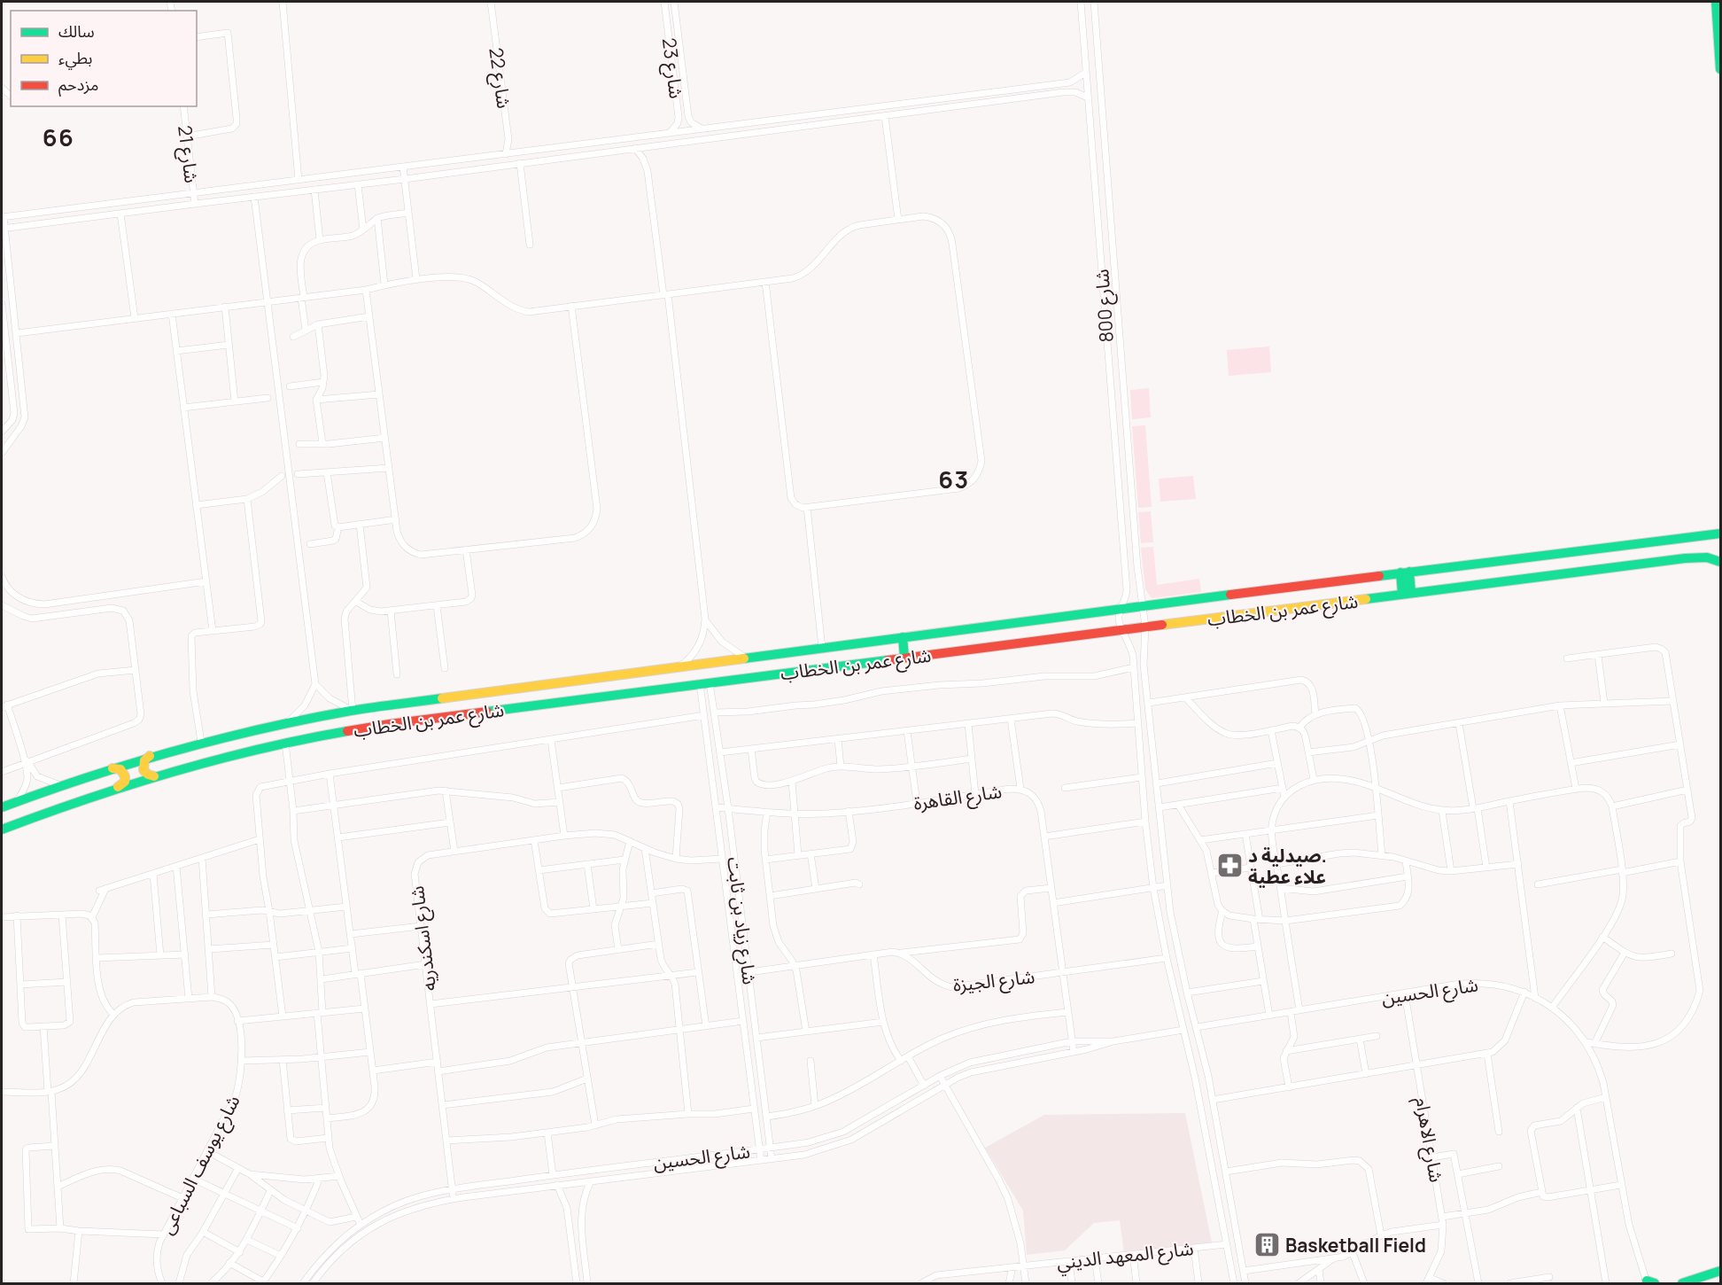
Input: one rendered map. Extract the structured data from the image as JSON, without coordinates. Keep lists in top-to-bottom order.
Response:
{
  "streets": {
    "street": [
      "شارع 23",
      "شارع 22",
      "شارع 21",
      "شارع 800",
      "شارع عمر بن الخطاب",
      "شارع القاهرة",
      "شارع زياد بن ثابت",
      "شارع اسكندريه",
      "شارع الجيزة",
      "شارع الحسين",
      "شارع الاهرام",
      "شارع يوسف السباعى",
      "شارع المعهد الديني"
    ]
  },
  "crossings": [
    ["شارع 800", "شارع عمر بن الخطاب"],
    ["شارع 800", "شارع الجيزة"],
    ["شارع 800", "شارع الحسين"],
    ["شارع 800", "شارع المعهد الديني"],
    ["شارع عمر بن الخطاب", "شارع زياد بن ثابت"],
    ["شارع القاهرة", "شارع زياد بن ثابت"],
    ["شارع القاهرة", "شارع الجيزة"],
    ["شارع القاهرة", "شارع الحسين"],
    ["شارع زياد بن ثابت", "شارع اسكندريه"],
    ["شارع زياد بن ثابت", "شارع الحسين"],
    ["شارع اسكندريه", "شارع الحسين"],
    ["شارع الحسين", "شارع الاهرام"]
  ],
  "districts": ["66", "63"],
  "places": {
    "pharmacy": ["صيدلية د. علاء عطية"],
    "building": ["Basketball Field"]
  },
  "legend": ["سالك", "بطيء", "مزدحم"]
}
